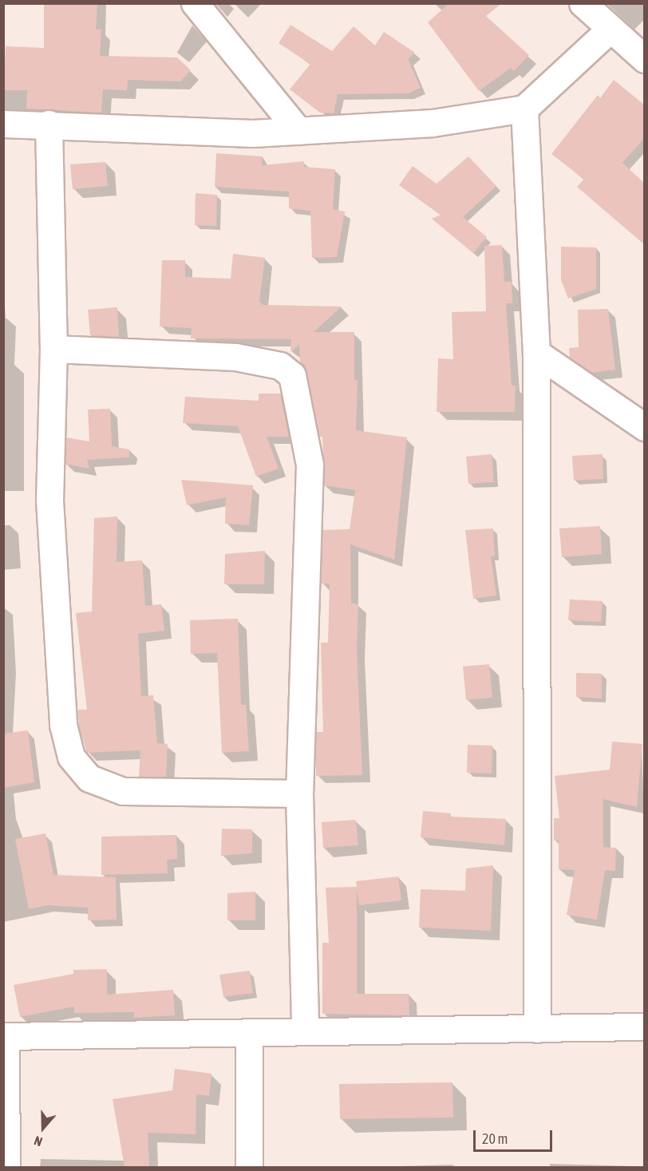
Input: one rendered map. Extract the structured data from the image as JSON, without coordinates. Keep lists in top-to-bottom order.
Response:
{
  "scale_bar": "20 m",
  "north": "bottom"
}
